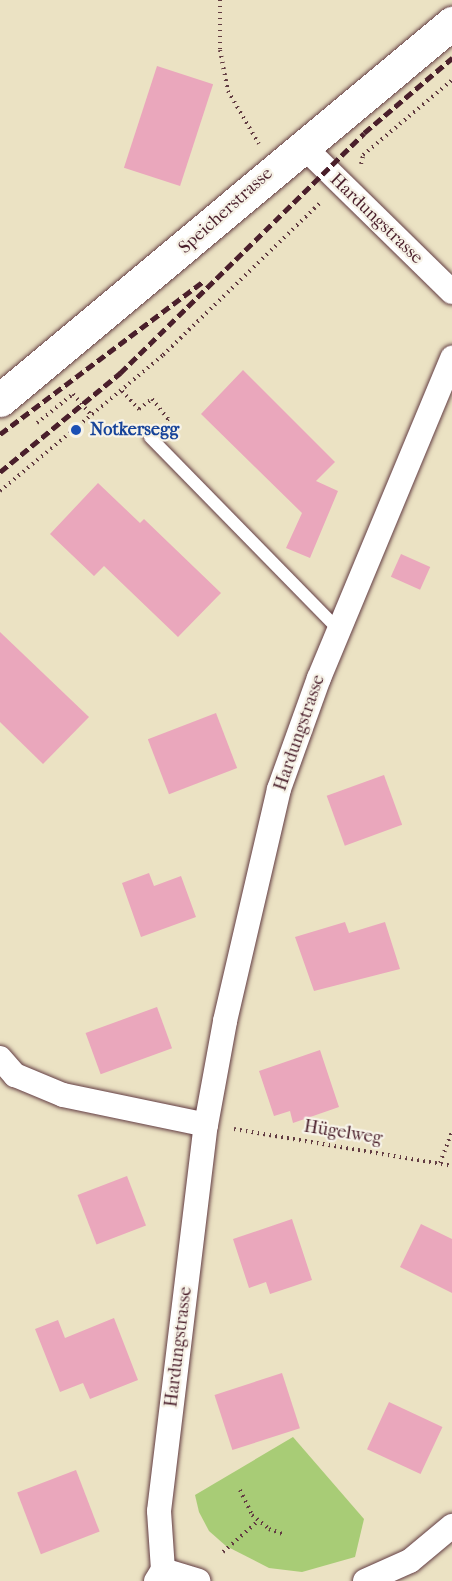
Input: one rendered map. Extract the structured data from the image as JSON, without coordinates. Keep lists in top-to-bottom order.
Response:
{
  "streets": {
    "main road": ["Speicherstrasse"],
    "street": ["Hardungstrasse"],
    "path": ["Hügelweg"]
  },
  "crossings": [
    ["Speicherstrasse", "Hardungstrasse"],
    ["Hardungstrasse", "Hügelweg"]
  ],
  "places": ["Notkersegg"]
}
